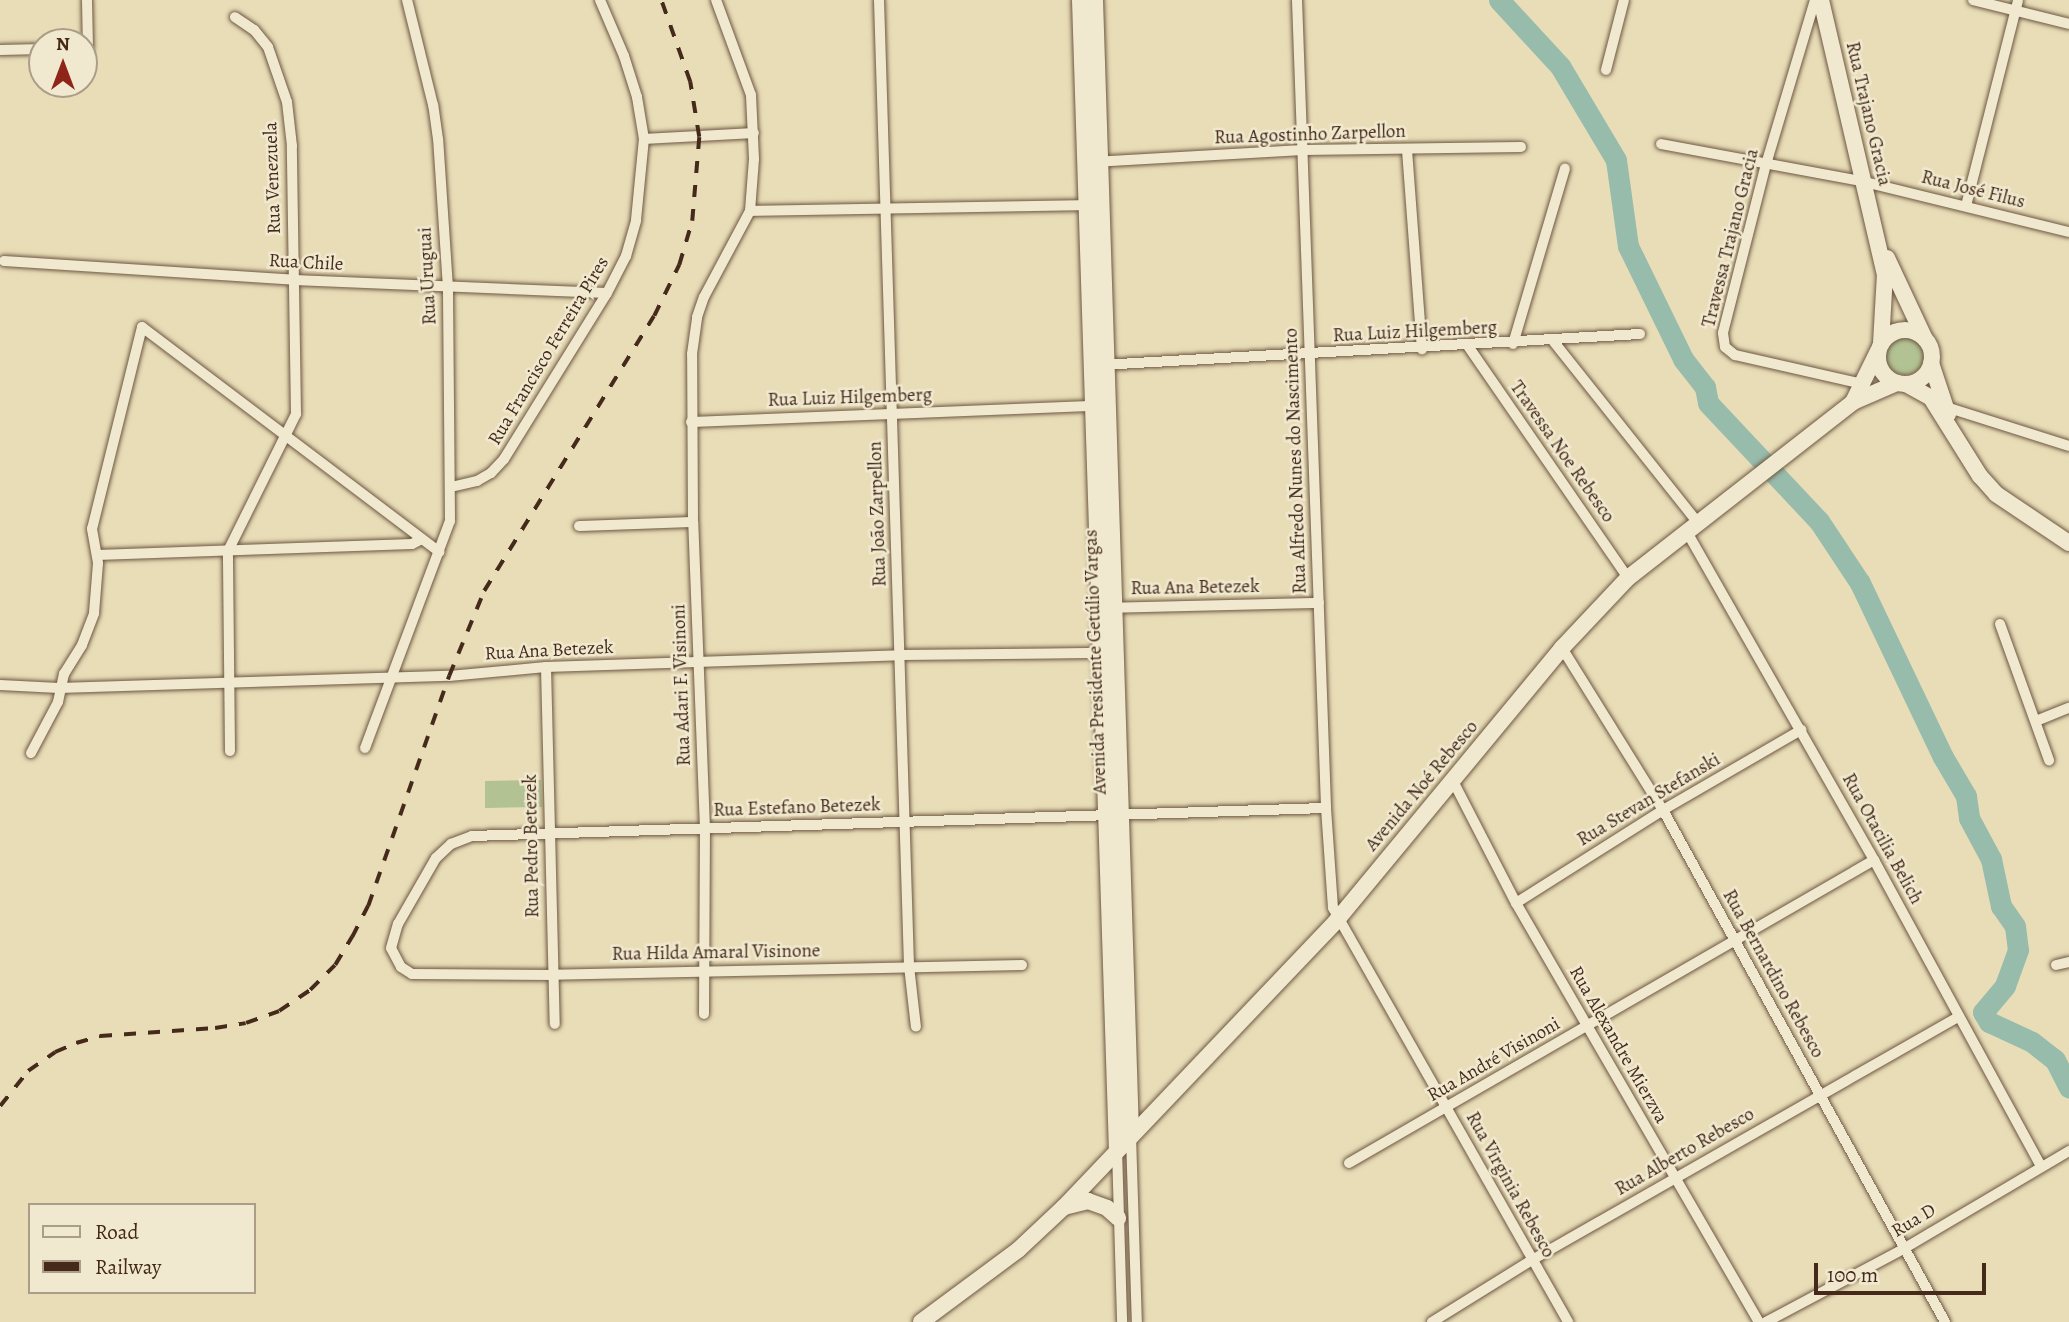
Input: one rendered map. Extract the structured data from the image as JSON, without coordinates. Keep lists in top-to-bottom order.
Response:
{
  "streets": {
    "main road": ["Rua Trajano Gracia", "Avenida Presidente Getúlio Vargas", "Avenida Noé Rebesco"],
    "street": [
      "Rua Agostinho Zarpellon",
      "Rua Venezuela",
      "Rua José Filus",
      "Travessa Trajano Gracia",
      "Rua Chile",
      "Rua Uruguai",
      "Rua Luiz Hilgemberg",
      "Rua Francisco Ferreira Pires",
      "Travessa Noe Rebesco",
      "Rua Alfredo Nunes do Nascimento",
      "Rua João Zarpellon",
      "Rua Ana Betezek",
      "Rua Adari F. Visinoni",
      "Rua Stevan Stefanski",
      "Rua Estefano Betezek",
      "Rua Otacilia Belich",
      "Rua Pedro Betezek",
      "Rua Hilda Amaral Visinone",
      "Rua Bernardino Rebesco",
      "Rua Alexandre Mierzva",
      "Rua André Visinoni",
      "Rua Alberto Rebesco",
      "Rua Virginia Rebesco",
      "Rua D"
    ]
  },
  "crossings": [
    ["Rua Trajano Gracia", "Rua José Filus"],
    ["Rua Trajano Gracia", "Travessa Trajano Gracia"],
    ["Rua Trajano Gracia", "Avenida Noé Rebesco"],
    ["Rua Agostinho Zarpellon", "Rua Alfredo Nunes do Nascimento"],
    ["Rua Agostinho Zarpellon", "Avenida Presidente Getúlio Vargas"],
    ["Rua Venezuela", "Rua Chile"],
    ["Rua José Filus", "Travessa Trajano Gracia"],
    ["Rua Chile", "Rua Uruguai"],
    ["Rua Chile", "Rua Francisco Ferreira Pires"],
    ["Rua Uruguai", "Rua Francisco Ferreira Pires"],
    ["Rua Uruguai", "Rua Ana Betezek"],
    ["Rua Luiz Hilgemberg", "Travessa Noe Rebesco"],
    ["Rua Luiz Hilgemberg", "Rua Alfredo Nunes do Nascimento"],
    ["Rua Luiz Hilgemberg", "Rua João Zarpellon"],
    ["Rua Luiz Hilgemberg", "Avenida Presidente Getúlio Vargas"],
    ["Rua Luiz Hilgemberg", "Rua Adari F. Visinoni"],
    ["Rua Luiz Hilgemberg", "Rua Otacilia Belich"],
    ["Travessa Noe Rebesco", "Avenida Noé Rebesco"],
    ["Rua Alfredo Nunes do Nascimento", "Rua Ana Betezek"],
    ["Rua Alfredo Nunes do Nascimento", "Avenida Noé Rebesco"],
    ["Rua Alfredo Nunes do Nascimento", "Rua Estefano Betezek"],
    ["Rua Alfredo Nunes do Nascimento", "Rua Virginia Rebesco"],
    ["Rua João Zarpellon", "Rua Ana Betezek"],
    ["Rua João Zarpellon", "Rua Estefano Betezek"],
    ["Rua João Zarpellon", "Rua Hilda Amaral Visinone"],
    ["Rua Ana Betezek", "Avenida Presidente Getúlio Vargas"],
    ["Rua Ana Betezek", "Rua Adari F. Visinoni"],
    ["Rua Ana Betezek", "Rua Pedro Betezek"],
    ["Avenida Presidente Getúlio Vargas", "Avenida Noé Rebesco"],
    ["Avenida Presidente Getúlio Vargas", "Rua Estefano Betezek"],
    ["Rua Adari F. Visinoni", "Rua Estefano Betezek"],
    ["Rua Adari F. Visinoni", "Rua Hilda Amaral Visinone"],
    ["Avenida Noé Rebesco", "Rua Otacilia Belich"],
    ["Avenida Noé Rebesco", "Rua Bernardino Rebesco"],
    ["Avenida Noé Rebesco", "Rua Alexandre Mierzva"],
    ["Avenida Noé Rebesco", "Rua Virginia Rebesco"],
    ["Rua Stevan Stefanski", "Rua Otacilia Belich"],
    ["Rua Stevan Stefanski", "Rua Bernardino Rebesco"],
    ["Rua Stevan Stefanski", "Rua Alexandre Mierzva"],
    ["Rua Estefano Betezek", "Rua Pedro Betezek"],
    ["Rua Estefano Betezek", "Rua Hilda Amaral Visinone"],
    ["Rua Otacilia Belich", "Rua André Visinoni"],
    ["Rua Otacilia Belich", "Rua Alberto Rebesco"],
    ["Rua Otacilia Belich", "Rua D"],
    ["Rua Pedro Betezek", "Rua Hilda Amaral Visinone"],
    ["Rua Bernardino Rebesco", "Rua André Visinoni"],
    ["Rua Bernardino Rebesco", "Rua Alberto Rebesco"],
    ["Rua Bernardino Rebesco", "Rua D"],
    ["Rua Alexandre Mierzva", "Rua André Visinoni"],
    ["Rua Alexandre Mierzva", "Rua Alberto Rebesco"],
    ["Rua André Visinoni", "Rua Virginia Rebesco"],
    ["Rua Alberto Rebesco", "Rua Virginia Rebesco"]
  ],
  "legend": ["Road", "Railway"],
  "scale_bar": "100 m",
  "north": "top"
}
